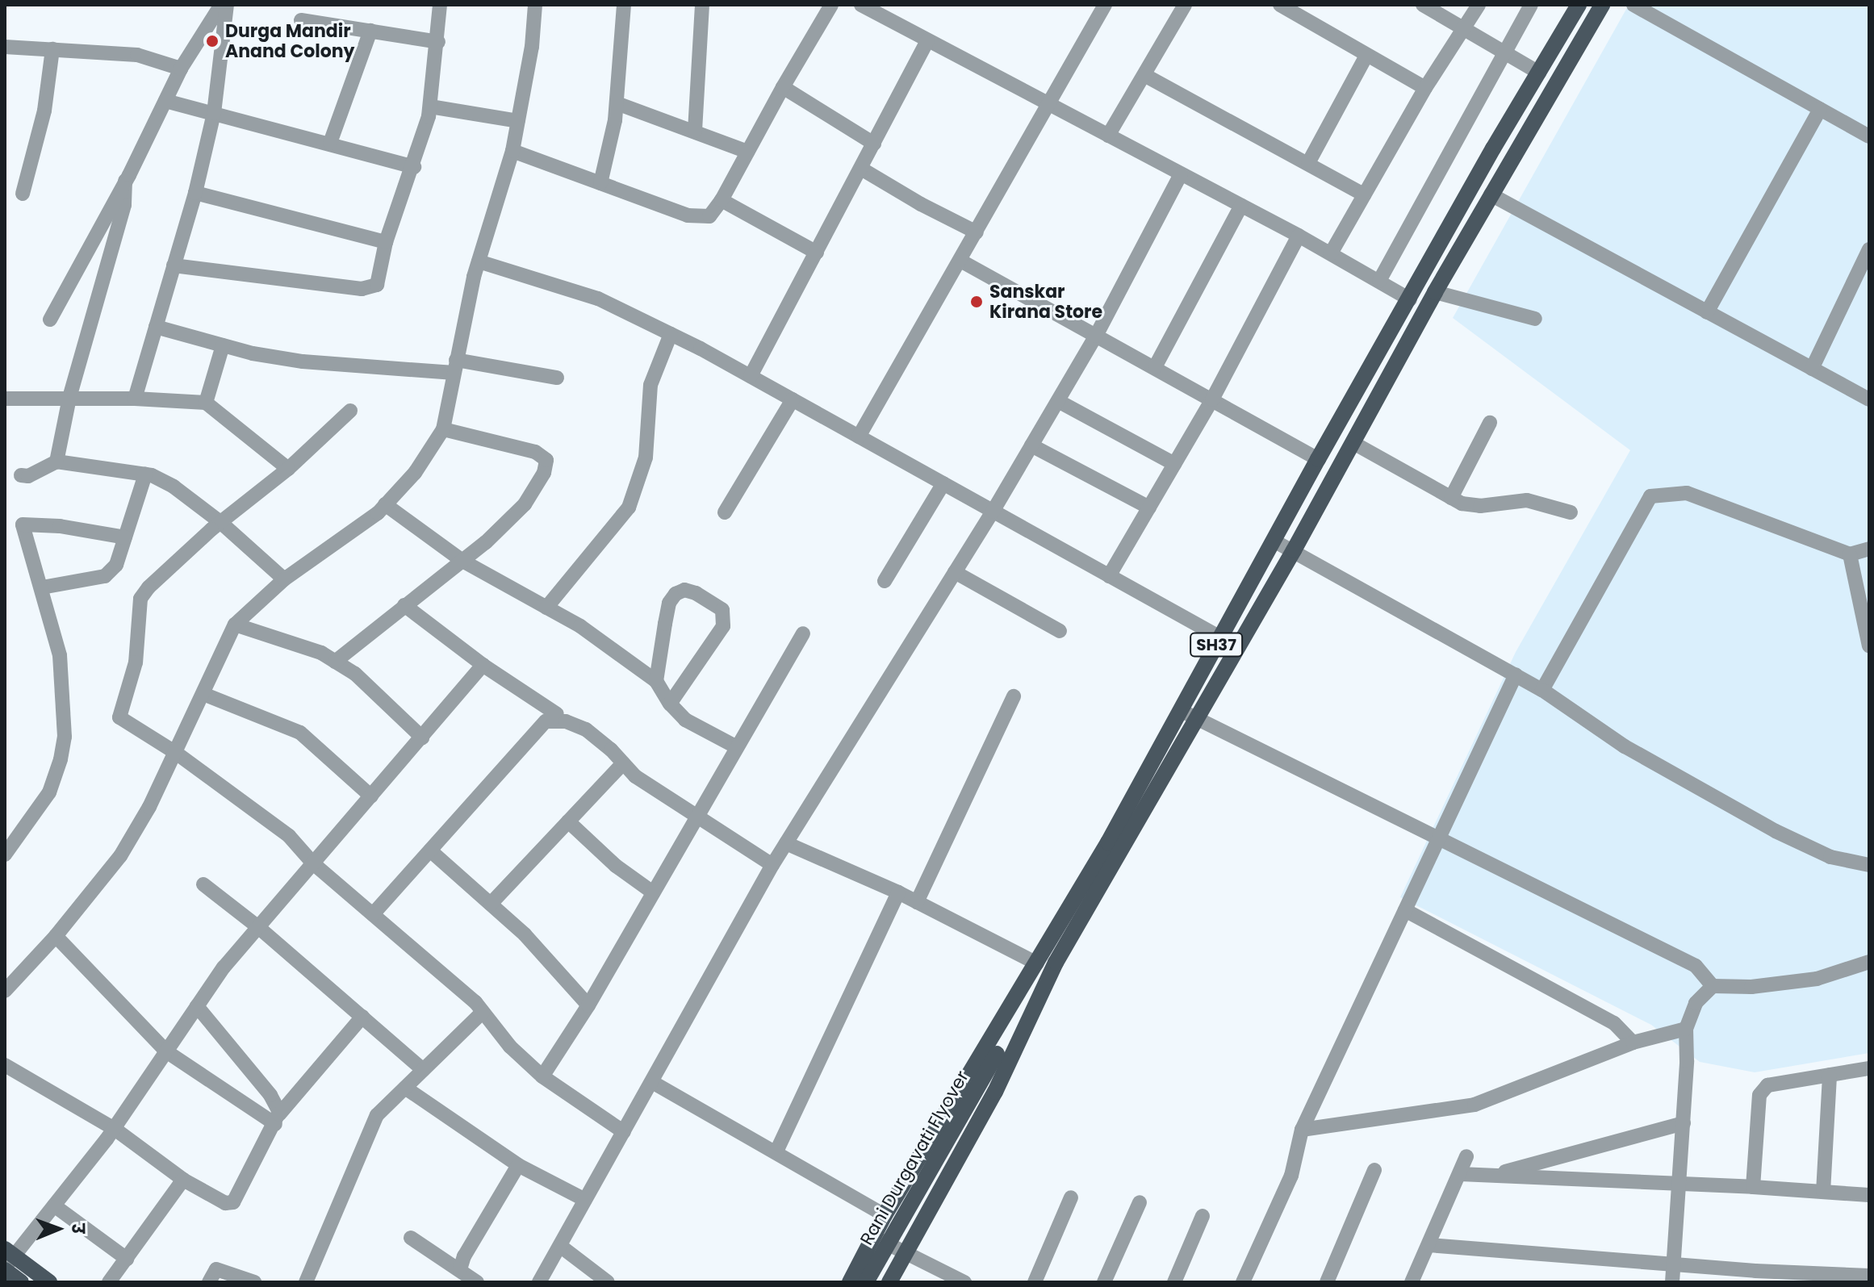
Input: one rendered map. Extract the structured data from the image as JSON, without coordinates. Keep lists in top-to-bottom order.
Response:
{
  "streets": {
    "main road": ["SH37", "Rani Durgavati Flyover"]
  },
  "crossings": [
    ["SH37", "Rani Durgavati Flyover"]
  ],
  "places": ["Durga Mandir Anand Colony", "Sanskar Kirana Store"],
  "north": "right"
}
